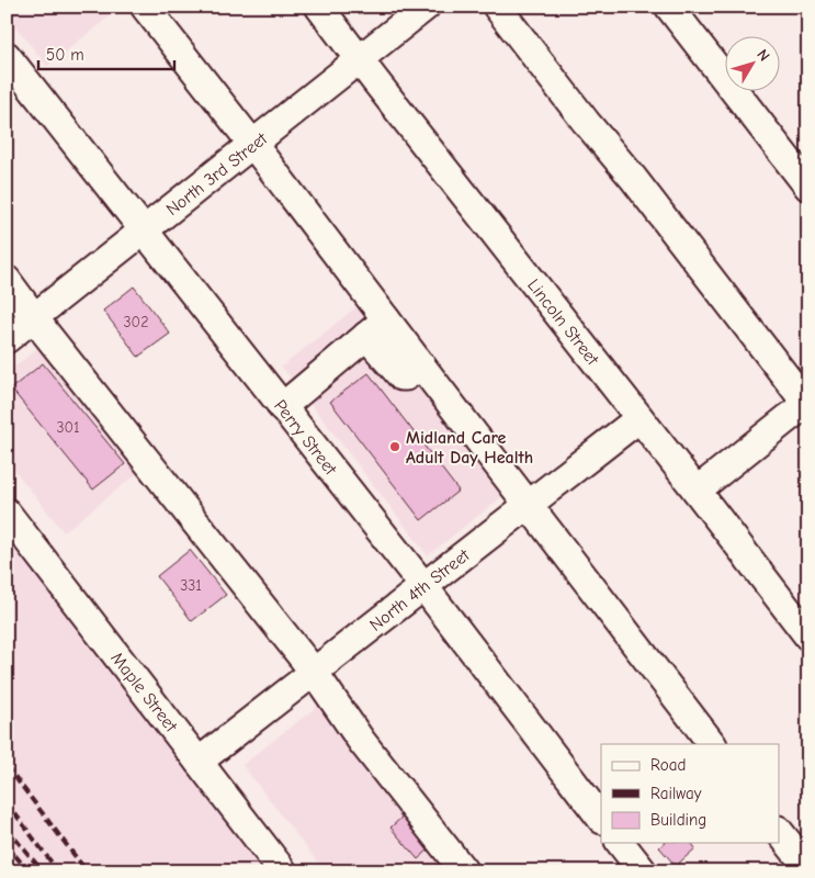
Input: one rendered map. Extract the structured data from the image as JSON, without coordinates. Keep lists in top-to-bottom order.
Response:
{
  "streets": {
    "street": [
      "North 3rd Street",
      "Lincoln Street",
      "Perry Street",
      "North 4th Street",
      "Maple Street"
    ]
  },
  "crossings": [
    ["North 3rd Street", "Lincoln Street"],
    ["North 3rd Street", "Perry Street"],
    ["Lincoln Street", "North 4th Street"],
    ["Perry Street", "North 4th Street"],
    ["North 4th Street", "Maple Street"]
  ],
  "places": ["Midland Care Adult Day Health"],
  "house_numbers": ["302", "301", "331"],
  "legend": ["Road", "Railway", "Building"],
  "scale_bar": "50 m",
  "north": "top right"
}
